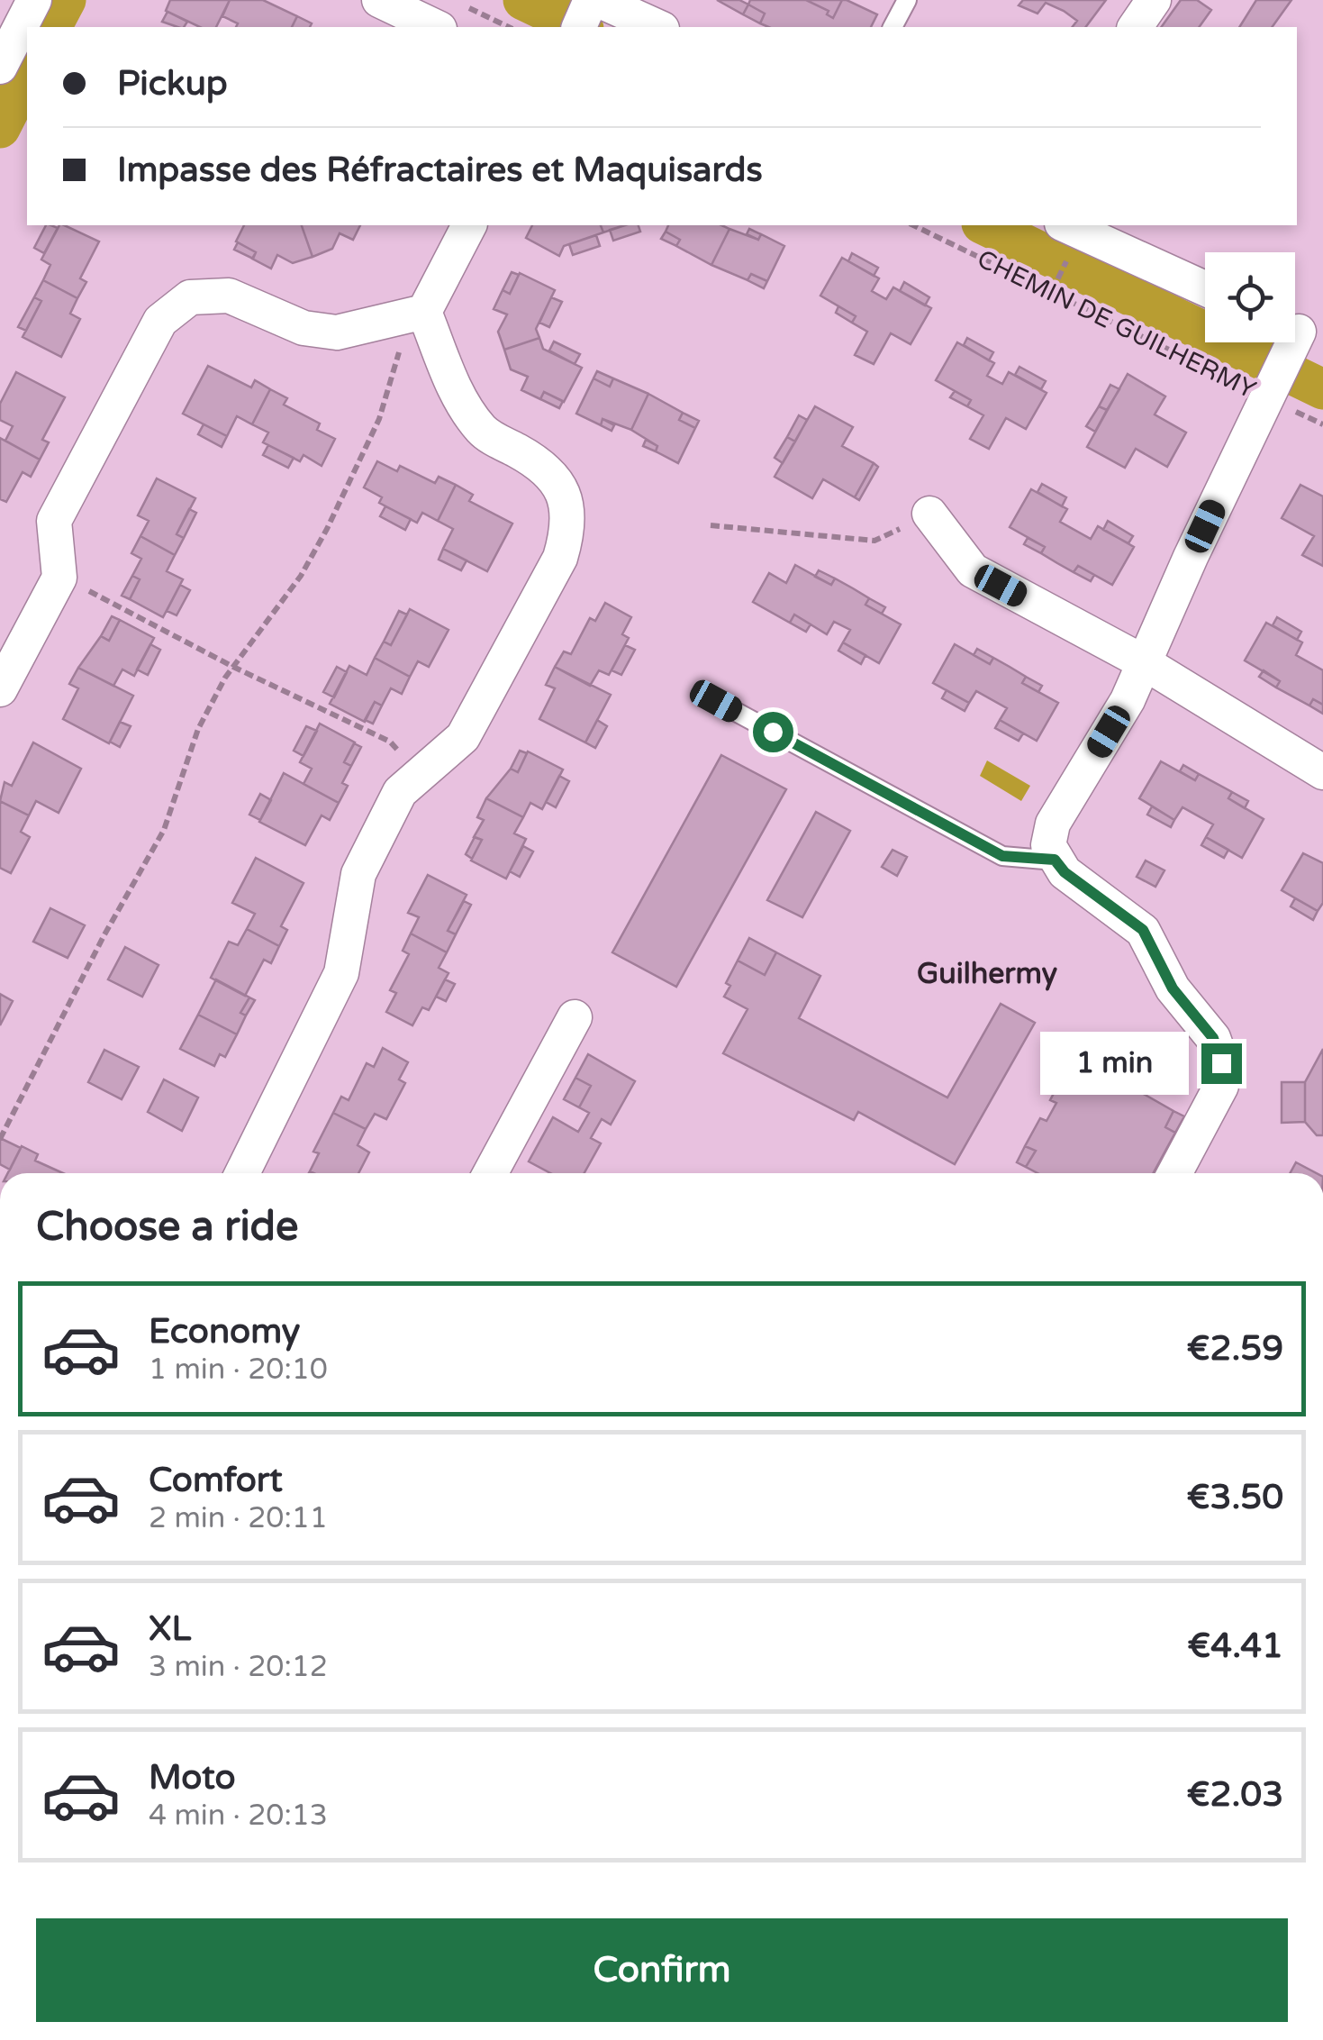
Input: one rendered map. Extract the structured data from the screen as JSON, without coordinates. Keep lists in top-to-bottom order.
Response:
{
  "streets": {
    "path": ["CHEMIN DE GUILHERMY"]
  },
  "districts": ["Guilhermy"],
  "page": {
    "banner": ["Pickup", "Impasse des Réfractaires et Maquisards"],
    "bubble": "1 min",
    "heading": "Choose a ride",
    "list": [
      {
        "name": "Economy",
        "note": "1 min · 20:10",
        "value": "€2.59"
      },
      {
        "name": "Comfort",
        "note": "2 min · 20:11",
        "value": "€3.50"
      },
      {
        "name": "XL",
        "note": "3 min · 20:12",
        "value": "€4.41"
      },
      {
        "name": "Moto",
        "note": "4 min · 20:13",
        "value": "€2.03"
      }
    ],
    "buttons": "Confirm"
  }
}
